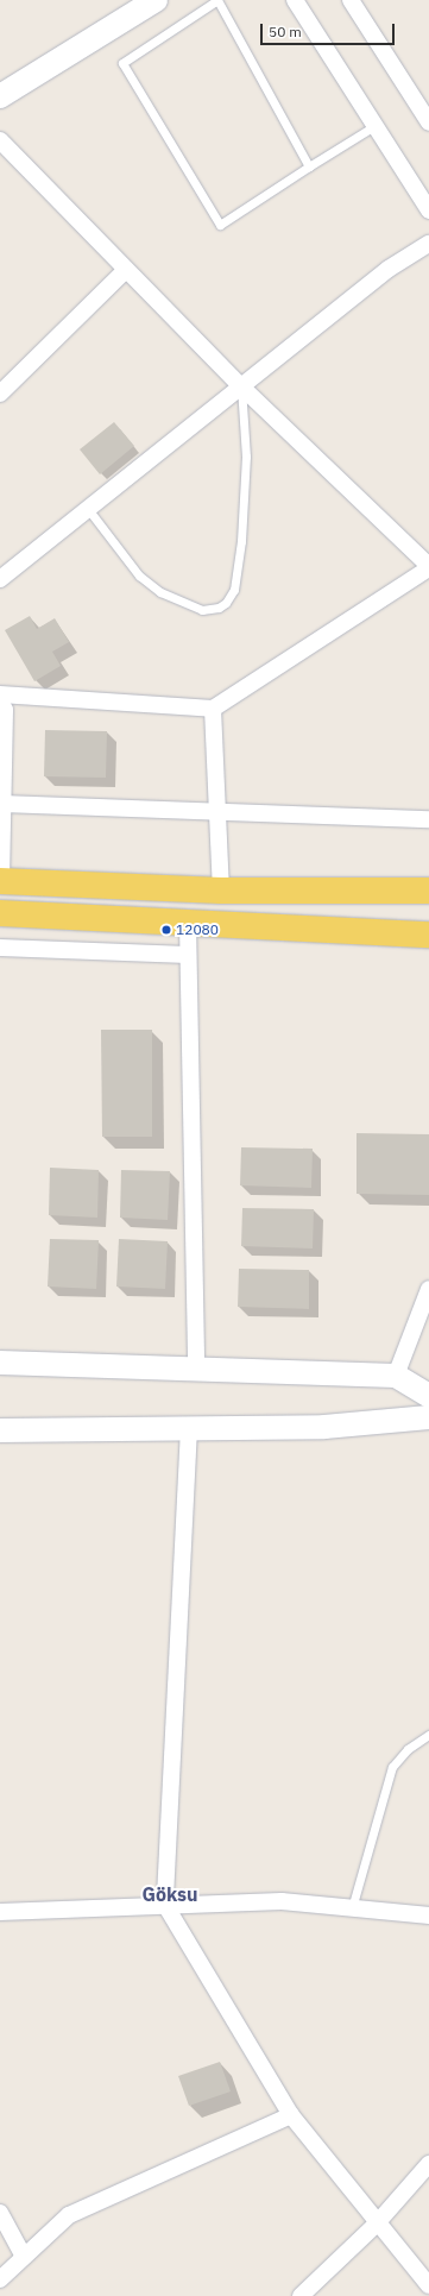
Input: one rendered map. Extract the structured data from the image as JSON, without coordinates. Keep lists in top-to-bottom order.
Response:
{
  "districts": ["Göksu"],
  "places": ["12080"],
  "scale_bar": "50 m"
}
